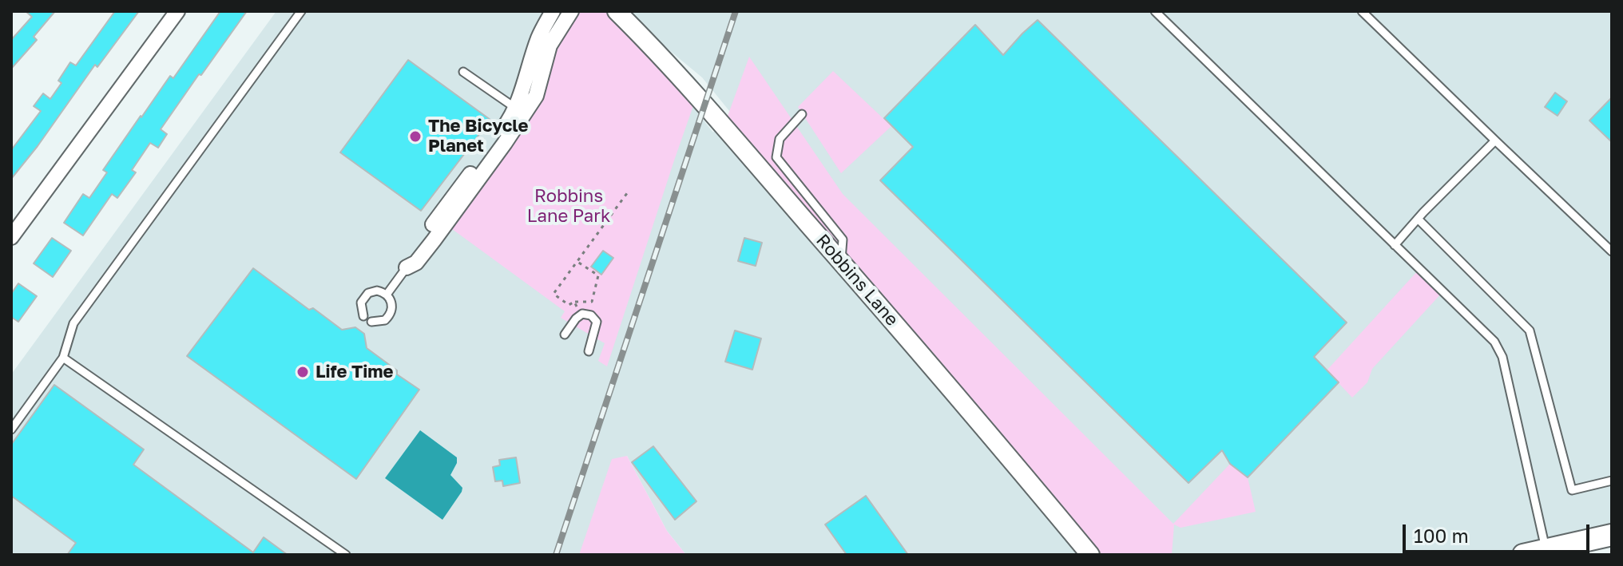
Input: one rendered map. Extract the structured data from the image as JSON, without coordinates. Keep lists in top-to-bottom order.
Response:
{
  "streets": {
    "street": ["Robbins Lane"]
  },
  "parks": ["Robbins Lane Park"],
  "places": ["The Bicycle Planet", "Life Time"],
  "scale_bar": "100 m"
}
